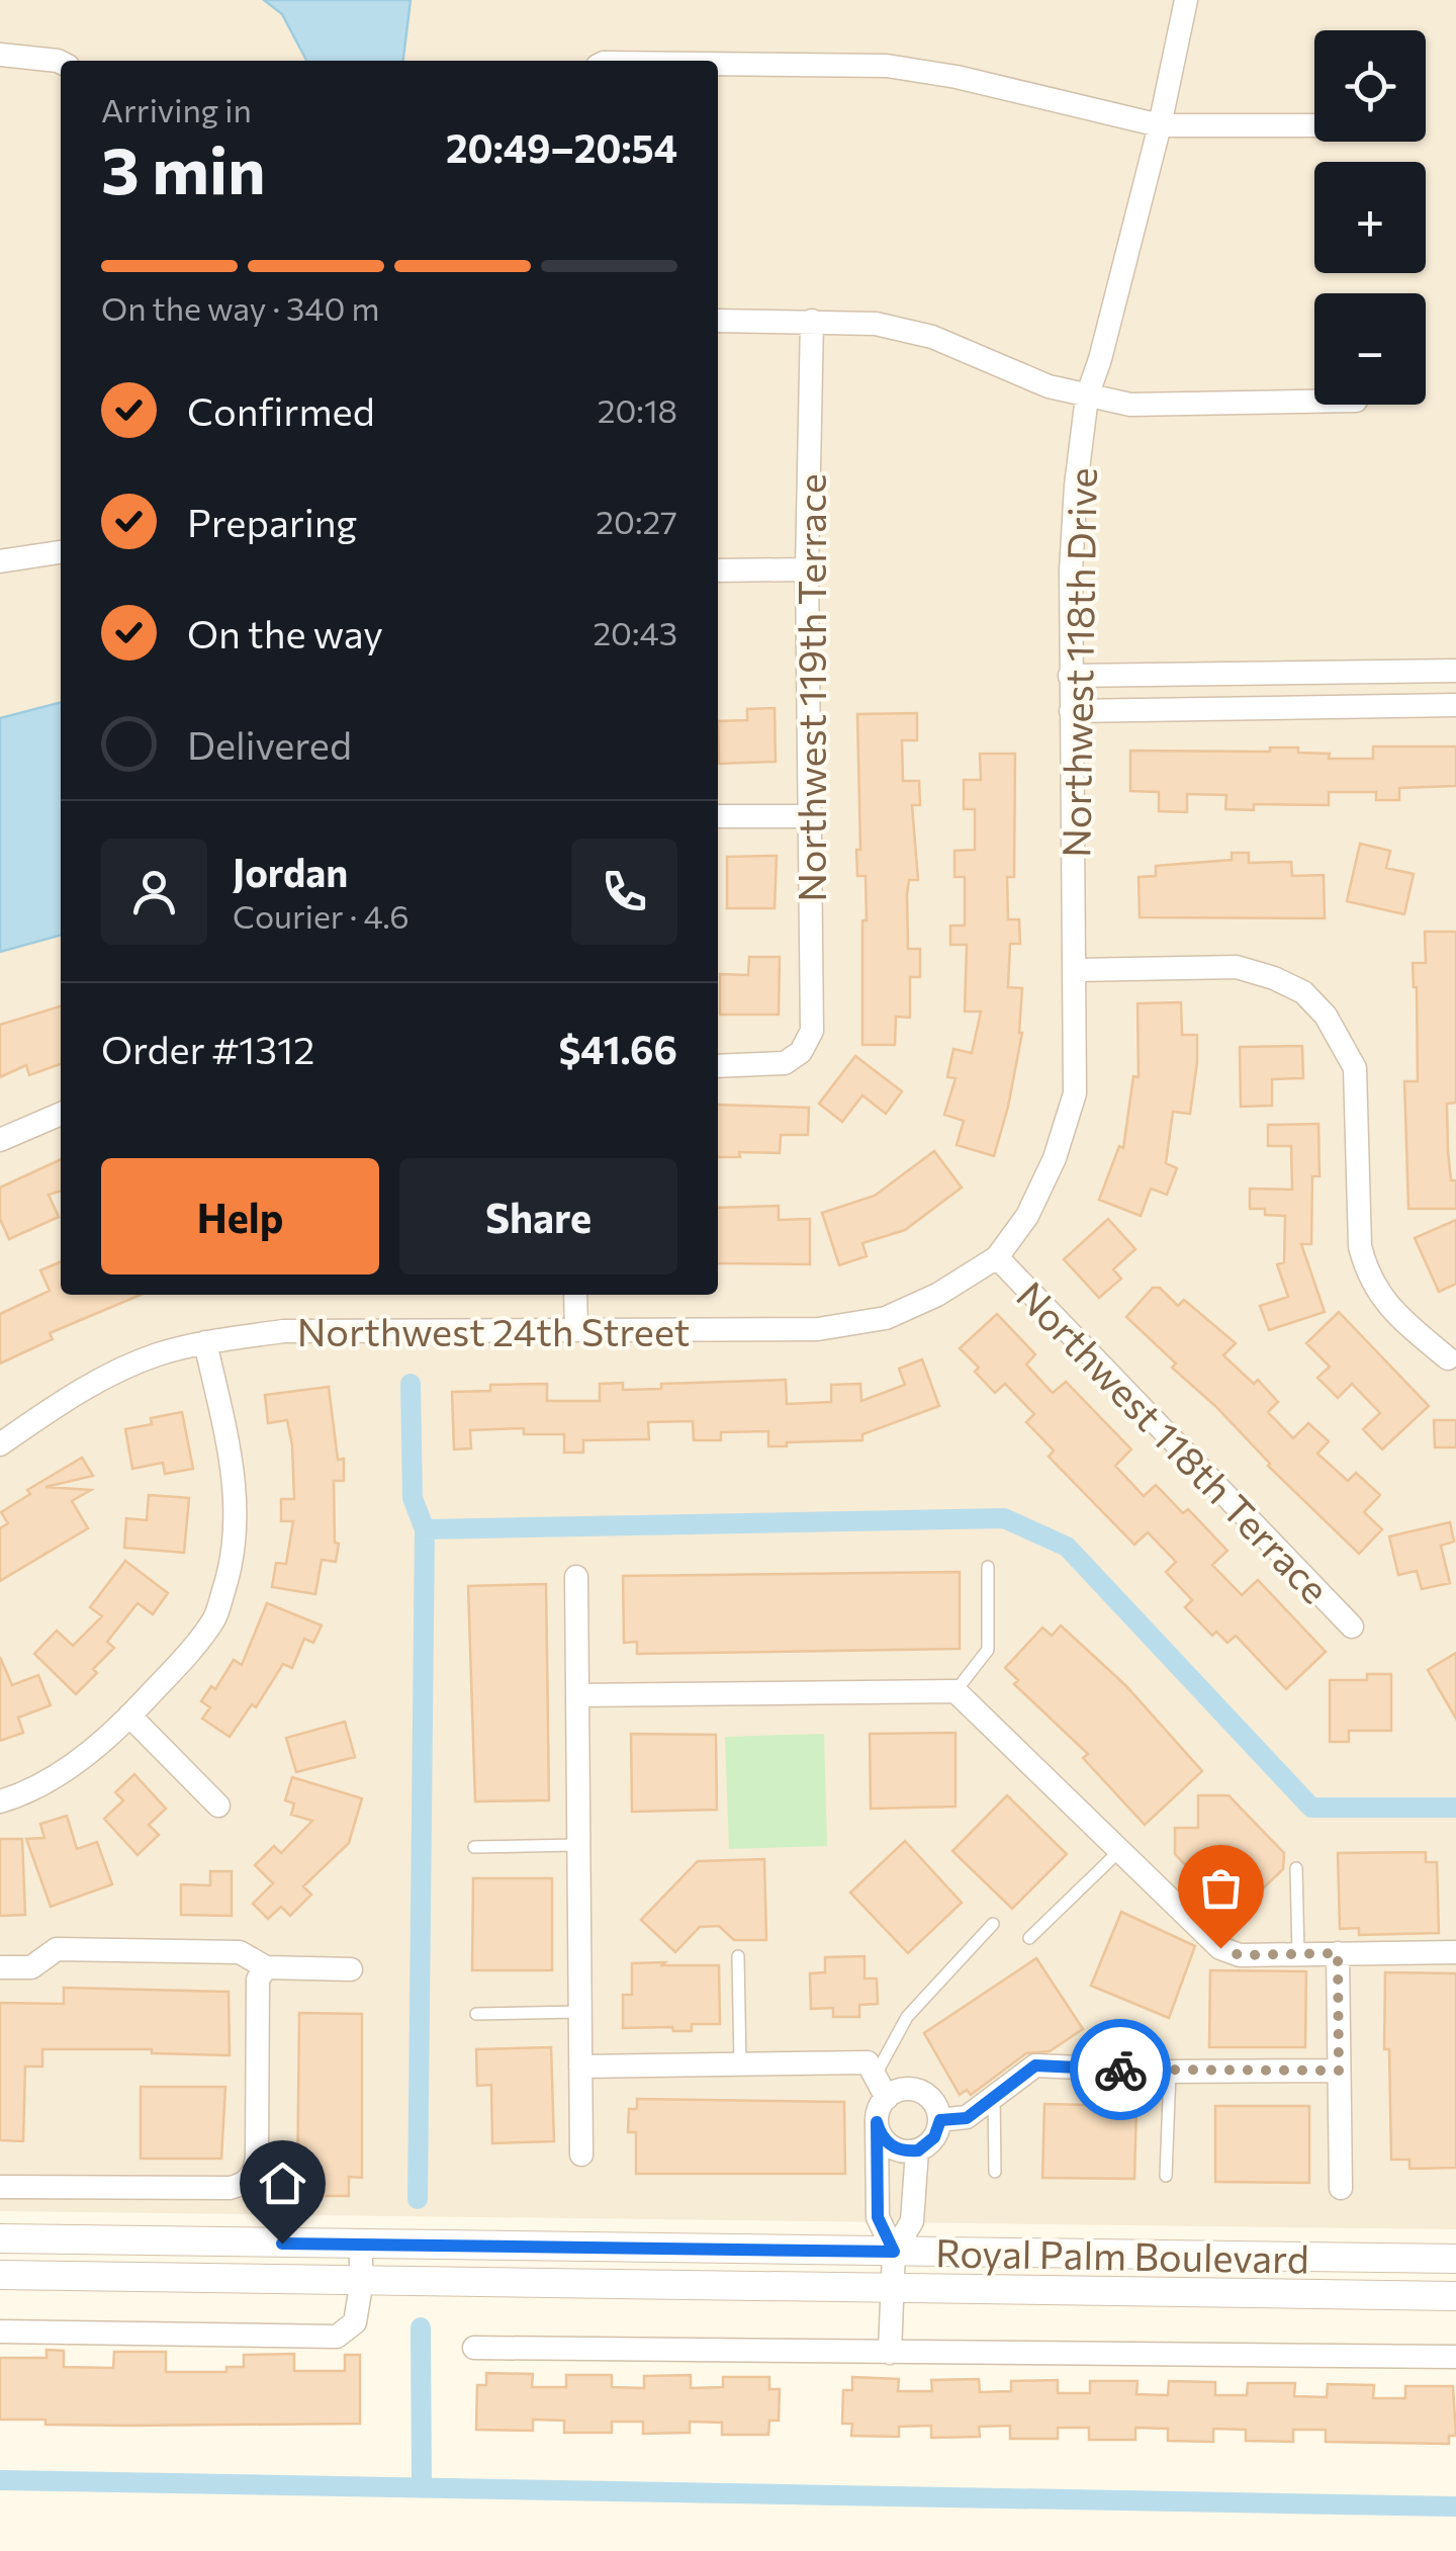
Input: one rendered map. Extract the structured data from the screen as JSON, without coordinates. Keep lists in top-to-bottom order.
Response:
{
  "streets": {
    "street": [
      "Northwest 118th Drive",
      "Northwest 119th Terrace",
      "Northwest 24th Street",
      "Northwest 118th Terrace",
      "Royal Palm Boulevard"
    ]
  },
  "crossings": [
    ["Northwest 118th Drive", "Northwest 24th Street"],
    ["Northwest 118th Drive", "Northwest 118th Terrace"],
    ["Northwest 24th Street", "Northwest 118th Terrace"]
  ],
  "page": {
    "map_buttons": ["+", "−"],
    "heading": ["3 min", "Arriving in", "20:49–20:54"],
    "panel": [
      "Jordan",
      "Courier · 4.6",
      "Order #1312",
      "$41.66"
    ],
    "bar": "On the way · 340 m",
    "list": [
      ["Confirmed", "20:18"],
      ["Preparing", "20:27"],
      ["On the way", "20:43"],
      "Delivered"
    ],
    "buttons": ["Help", "Share"]
  }
}
